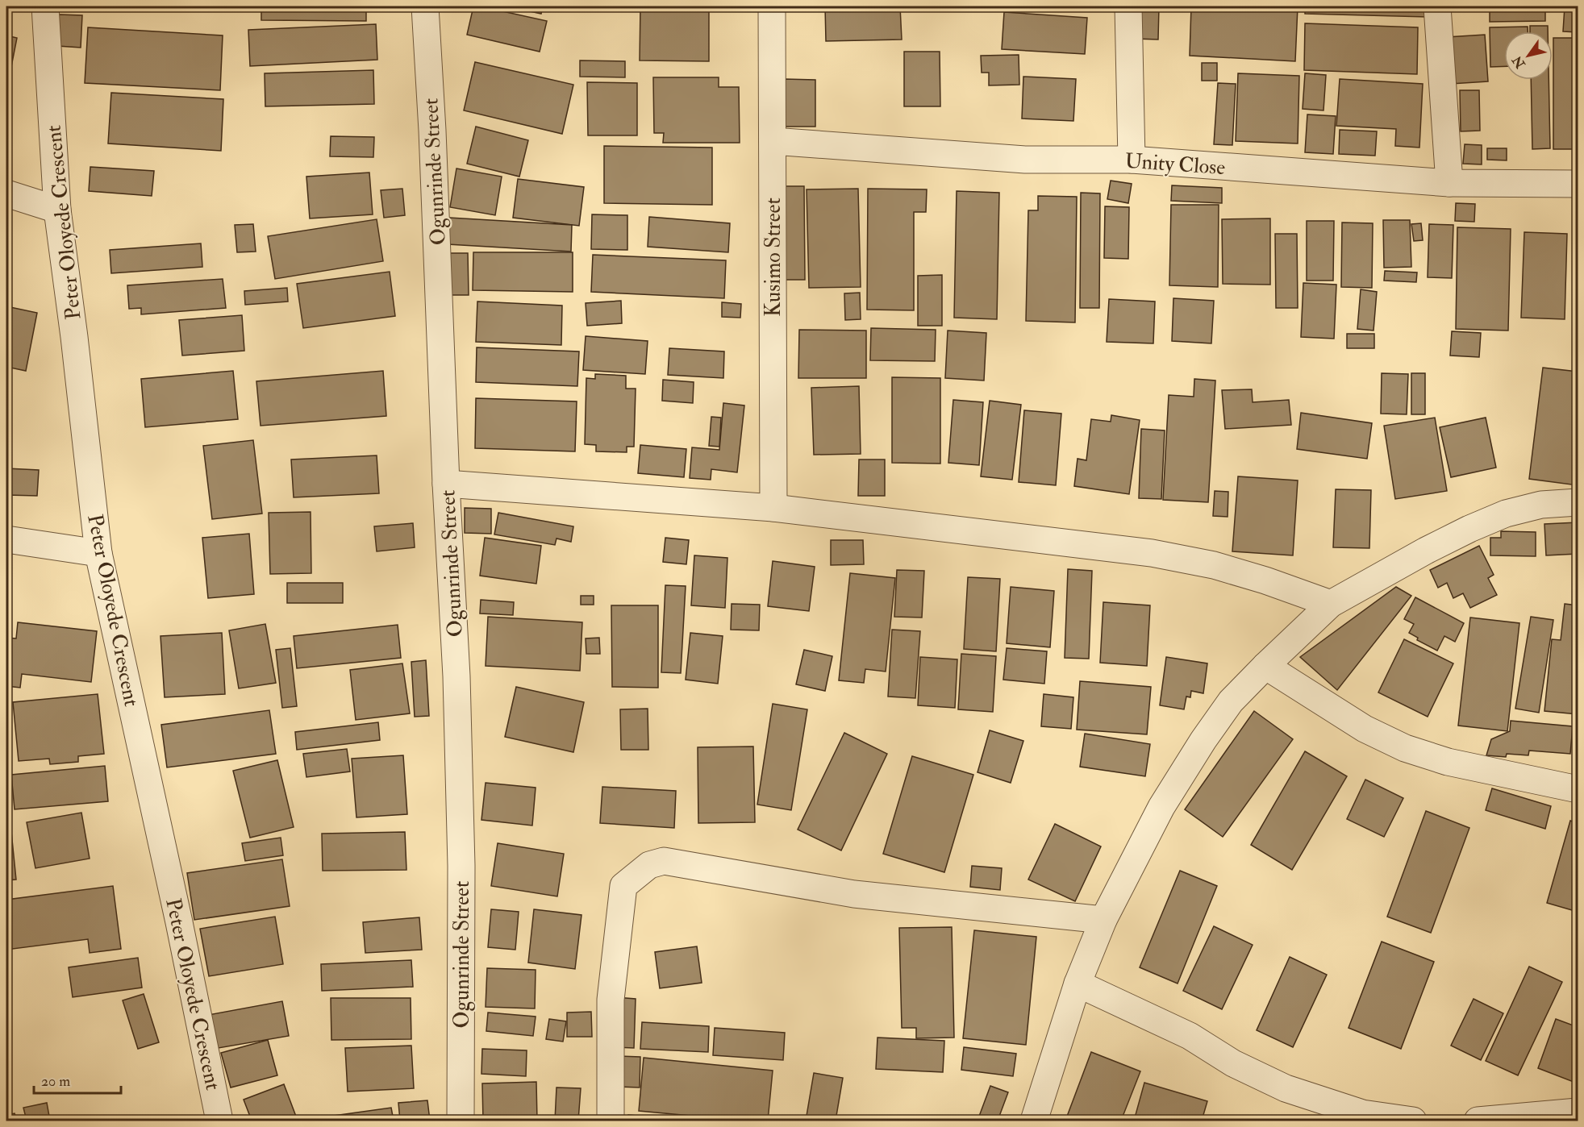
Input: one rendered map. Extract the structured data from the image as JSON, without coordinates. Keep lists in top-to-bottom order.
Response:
{
  "streets": {
    "street": [
      "Unity Close",
      "Ogunrinde Street",
      "Peter Oloyede Crescent",
      "Kusimo Street"
    ]
  },
  "crossings": [
    ["Unity Close", "Kusimo Street"]
  ],
  "scale_bar": "20 m",
  "north": "bottom left"
}
